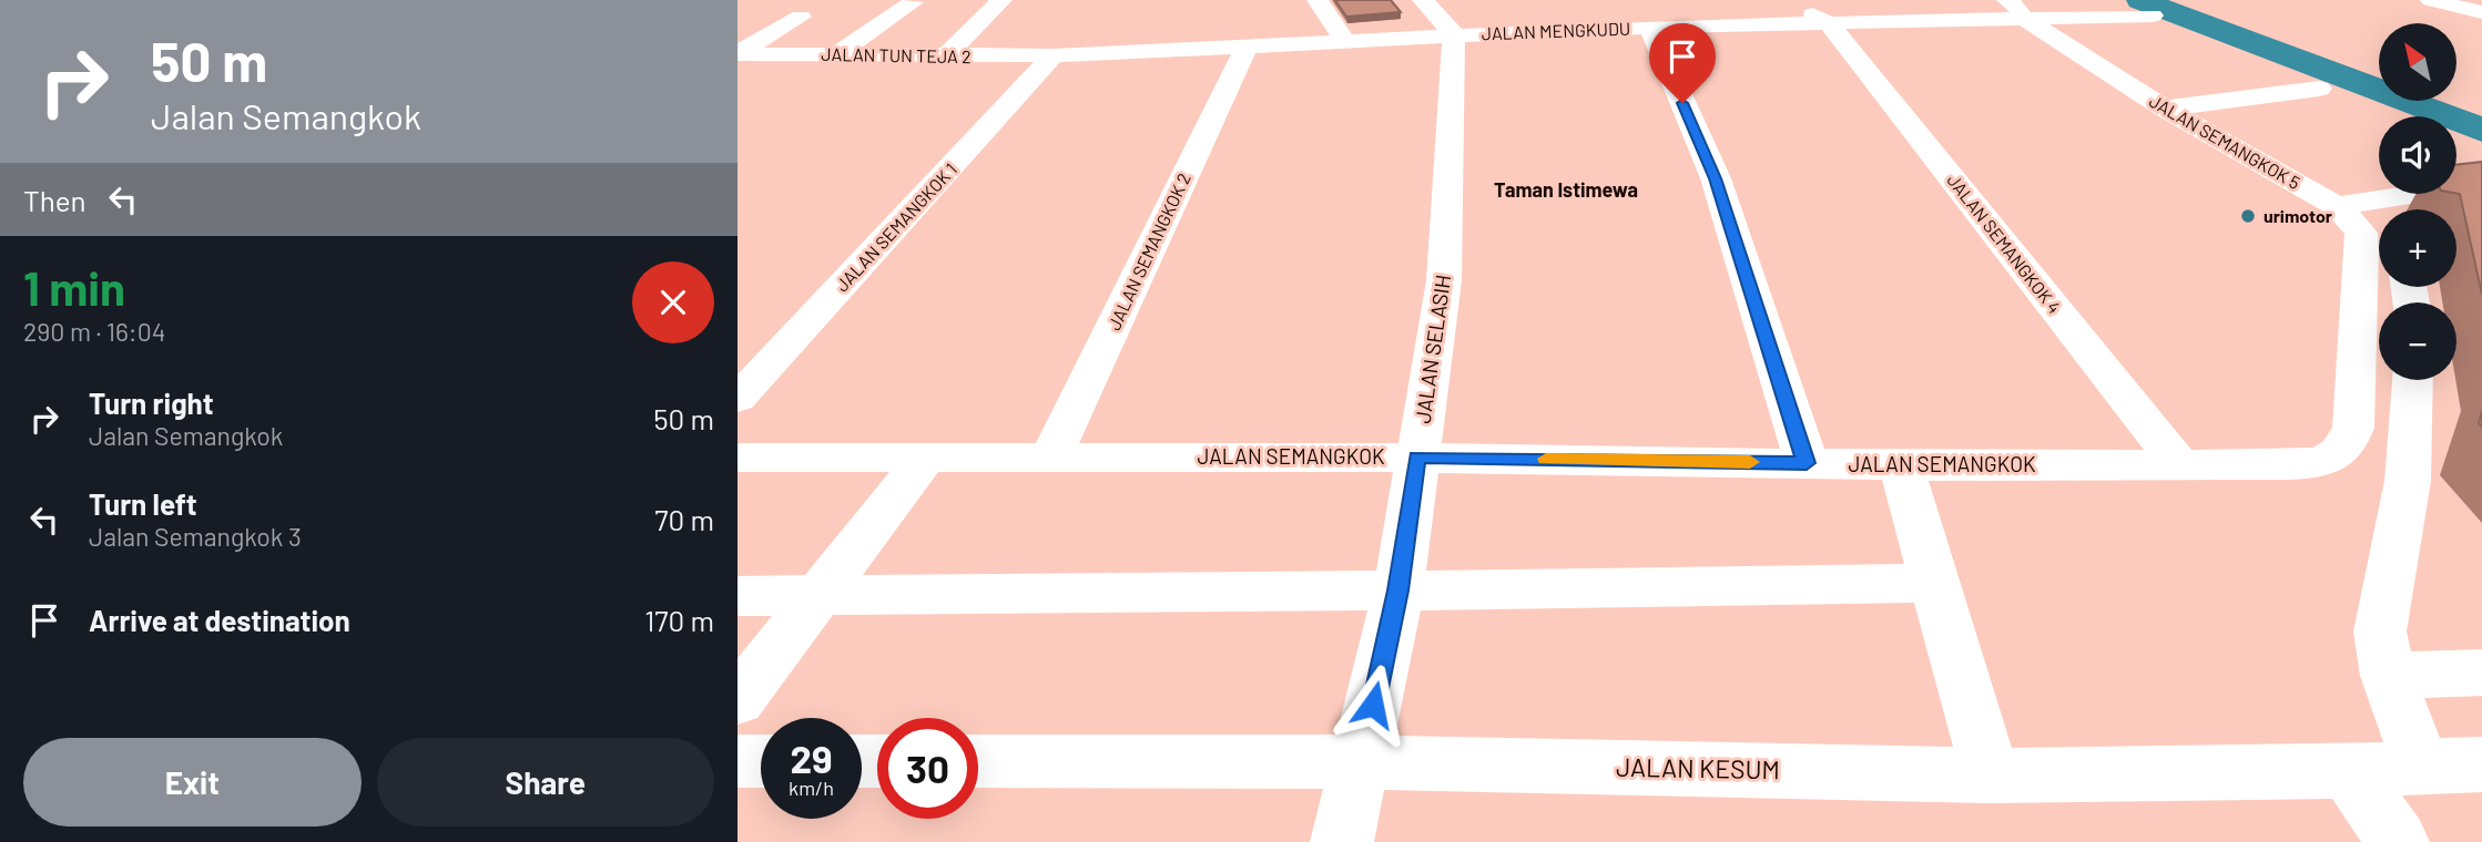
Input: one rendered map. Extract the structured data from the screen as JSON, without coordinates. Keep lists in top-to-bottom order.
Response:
{
  "streets": {
    "street": [
      "JALAN MENGKUDU",
      "JALAN TUN TEJA 2",
      "JALAN SEMANGKOK 5",
      "JALAN SEMANGKOK 1",
      "JALAN SEMANGKOK 4",
      "JALAN SEMANGKOK 2",
      "JALAN SELASIH",
      "JALAN SEMANGKOK",
      "JALAN KESUM"
    ]
  },
  "crossings": [
    ["JALAN MENGKUDU", "JALAN TUN TEJA 2"],
    ["JALAN MENGKUDU", "JALAN SEMANGKOK 5"],
    ["JALAN MENGKUDU", "JALAN SEMANGKOK 1"],
    ["JALAN MENGKUDU", "JALAN SEMANGKOK 4"],
    ["JALAN MENGKUDU", "JALAN SEMANGKOK 2"],
    ["JALAN MENGKUDU", "JALAN SELASIH"],
    ["JALAN TUN TEJA 2", "JALAN SEMANGKOK 1"],
    ["JALAN SEMANGKOK 5", "JALAN SEMANGKOK"],
    ["JALAN SEMANGKOK 4", "JALAN SEMANGKOK"],
    ["JALAN SEMANGKOK 2", "JALAN SEMANGKOK"],
    ["JALAN SELASIH", "JALAN SEMANGKOK"],
    ["JALAN SELASIH", "JALAN KESUM"]
  ],
  "districts": ["Taman Istimewa"],
  "places": ["urimotor"],
  "north": "top left",
  "page": {
    "turn": ["50 m", "Jalan Semangkok"],
    "map_buttons": ["+", "−"],
    "then": "Then",
    "heading": ["1 min", "290 m · 16:04"],
    "list": [
      {
        "name": "Turn right",
        "note": "Jalan Semangkok",
        "value": "50 m"
      },
      {
        "name": "Turn left",
        "note": "Jalan Semangkok 3",
        "value": "70 m"
      },
      {
        "name": "Arrive at destination",
        "value": "170 m"
      }
    ],
    "speed": "29 km/h",
    "limit": "30",
    "buttons": ["Exit", "Share"]
  }
}
